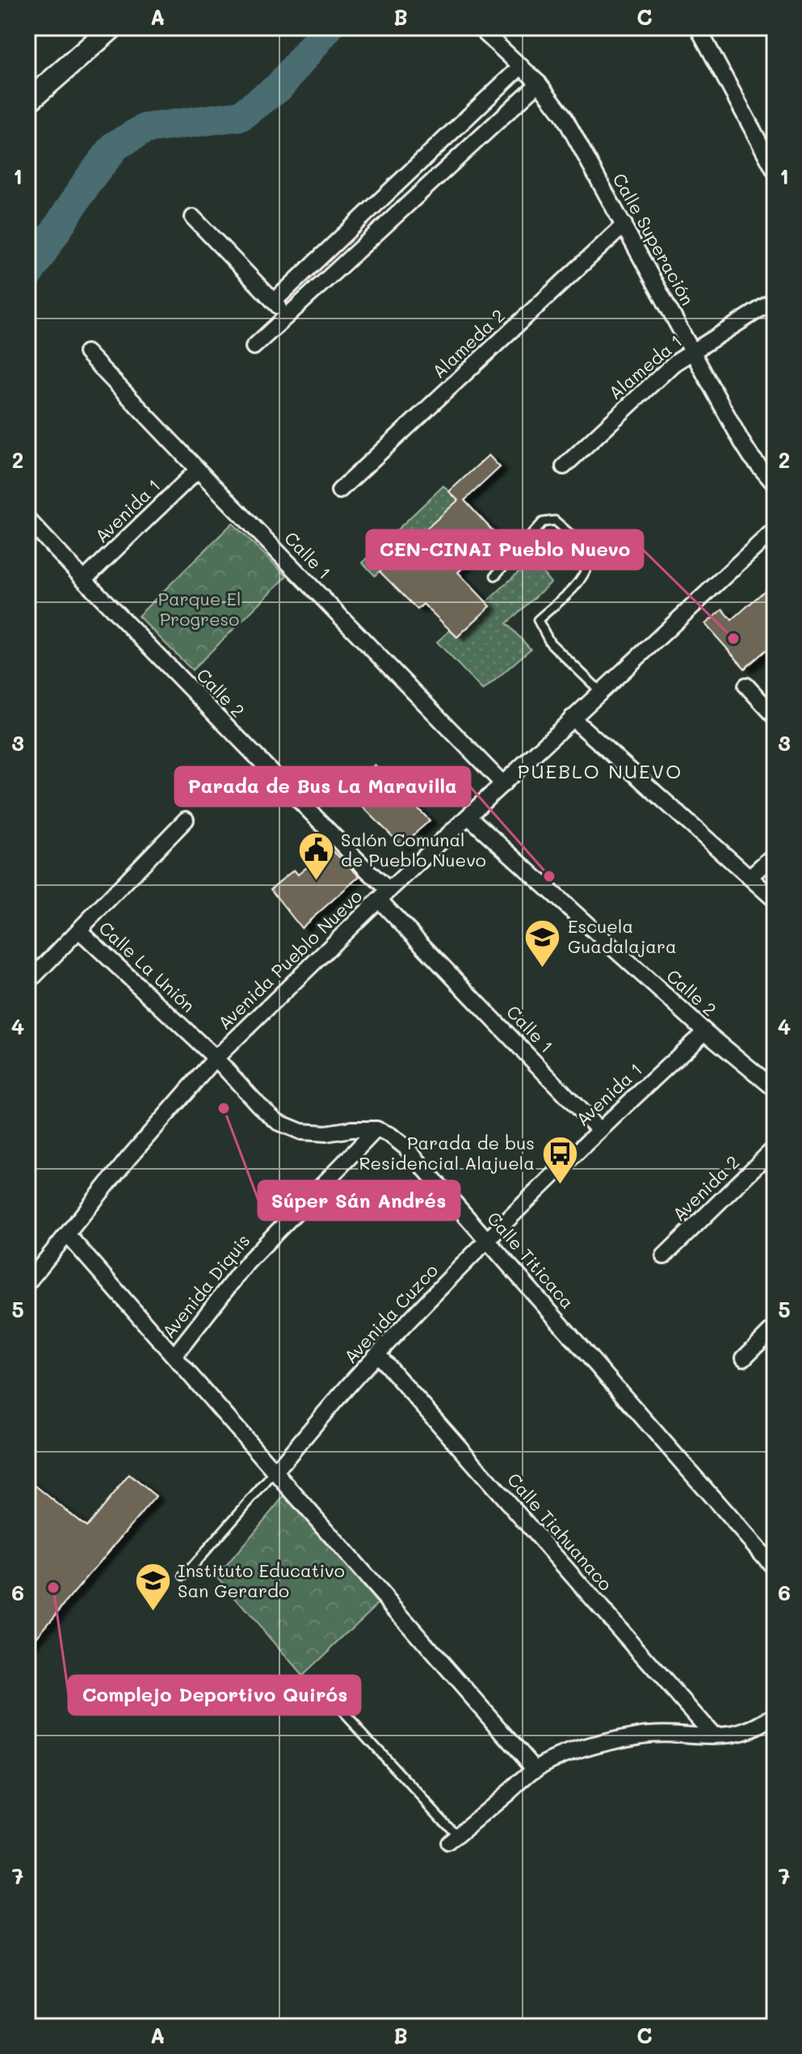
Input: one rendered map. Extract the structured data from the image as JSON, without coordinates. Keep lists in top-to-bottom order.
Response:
{
  "streets": {
    "street": [
      "Calle Superación",
      "Alameda 2",
      "Alameda 1",
      "Avenida 1",
      "Calle 1",
      "Calle 2",
      "Avenida Pueblo Nuevo",
      "Calle La Unión",
      "Avenida 2",
      "Calle Titicaca",
      "Avenida Diquis",
      "Avenida Cuzco",
      "Calle Tiahuanaco"
    ]
  },
  "crossings": [
    ["Calle Superación", "Alameda 2"],
    ["Calle Superación", "Alameda 1"],
    ["Avenida 1", "Calle 1"],
    ["Avenida 1", "Calle 2"],
    ["Avenida 1", "Avenida Cuzco"],
    ["Calle 1", "Calle 2"],
    ["Calle 1", "Avenida Pueblo Nuevo"],
    ["Calle 2", "Avenida Pueblo Nuevo"],
    ["Avenida Pueblo Nuevo", "Calle La Unión"],
    ["Calle Titicaca", "Avenida Diquis"],
    ["Calle Titicaca", "Avenida Cuzco"],
    ["Avenida Cuzco", "Calle Tiahuanaco"]
  ],
  "districts": ["PUEBLO NUEVO"],
  "parks": ["Parque El Progreso"],
  "places": {
    "other": [
      "CEN-CINAI Pueblo Nuevo",
      "Parada de Bus La Maravilla",
      "Súper Sán Andrés",
      "Complejo Deportivo Quirós"
    ],
    "public building": ["Salón Comunal de Pueblo Nuevo"],
    "school or university": ["Escuela Guadalajara", "Instituto Educativo San Gerardo"],
    "bus stop": ["Parada de bus Residencial Alajuela"]
  },
  "grid": {
    "columns": ["A", "B", "C"],
    "rows": [
      "1",
      "2",
      "3",
      "4",
      "5",
      "6",
      "7"
    ]
  }
}
